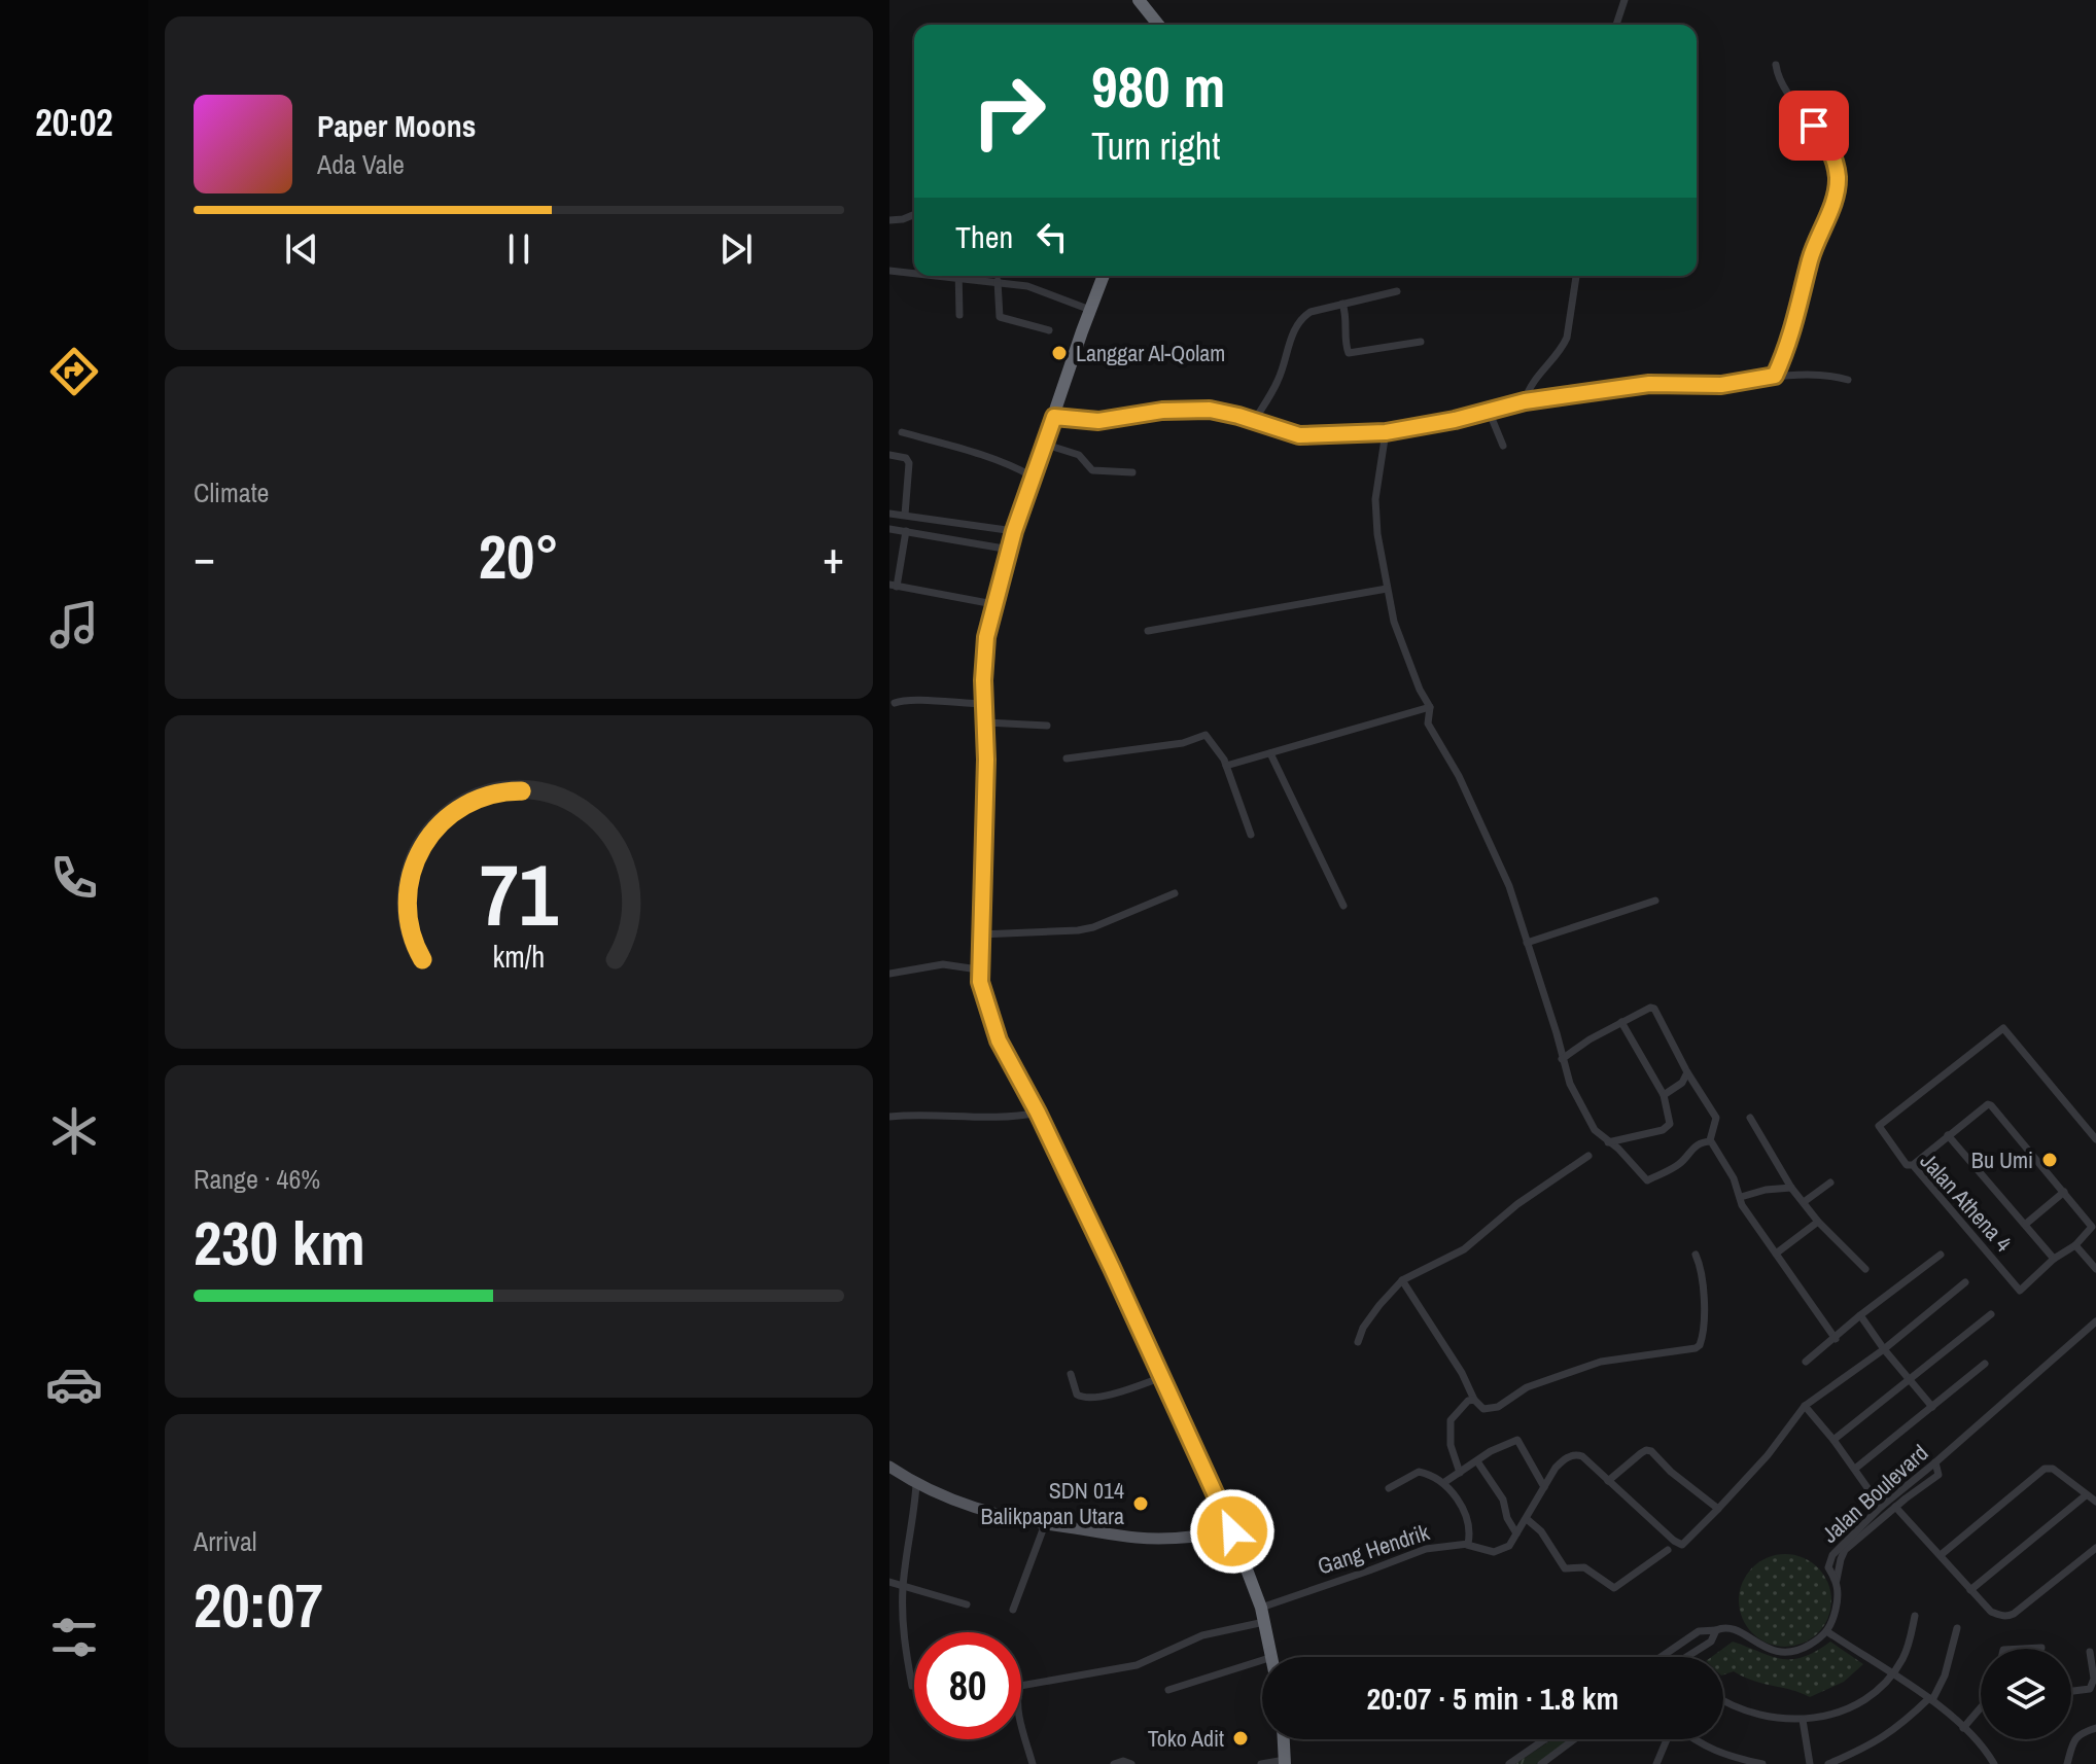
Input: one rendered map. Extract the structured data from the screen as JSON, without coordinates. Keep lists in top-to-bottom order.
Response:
{
  "streets": {
    "street": ["Jalan Athena 4", "Jalan Boulevard", "Gang Hendrik"]
  },
  "places": [
    "Langgar Al-Qolam",
    "Bu Umi",
    "SDN 014 Balikpapan Utara",
    "Toko Adit"
  ],
  "page": {
    "tabs": "20:02",
    "turn": ["980 m", "Turn right"],
    "song": ["Paper Moons", "Ada Vale"],
    "then": "Then",
    "tile": [
      "Climate",
      ["Range · 46%", "230 km"],
      ["Arrival", "20:07"]
    ],
    "heat": ["−", "20°", "+"],
    "limit": "80",
    "trip": "20:07 · 5 min · 1.8 km",
    "gauge": ["71", "km/h"]
  }
}
